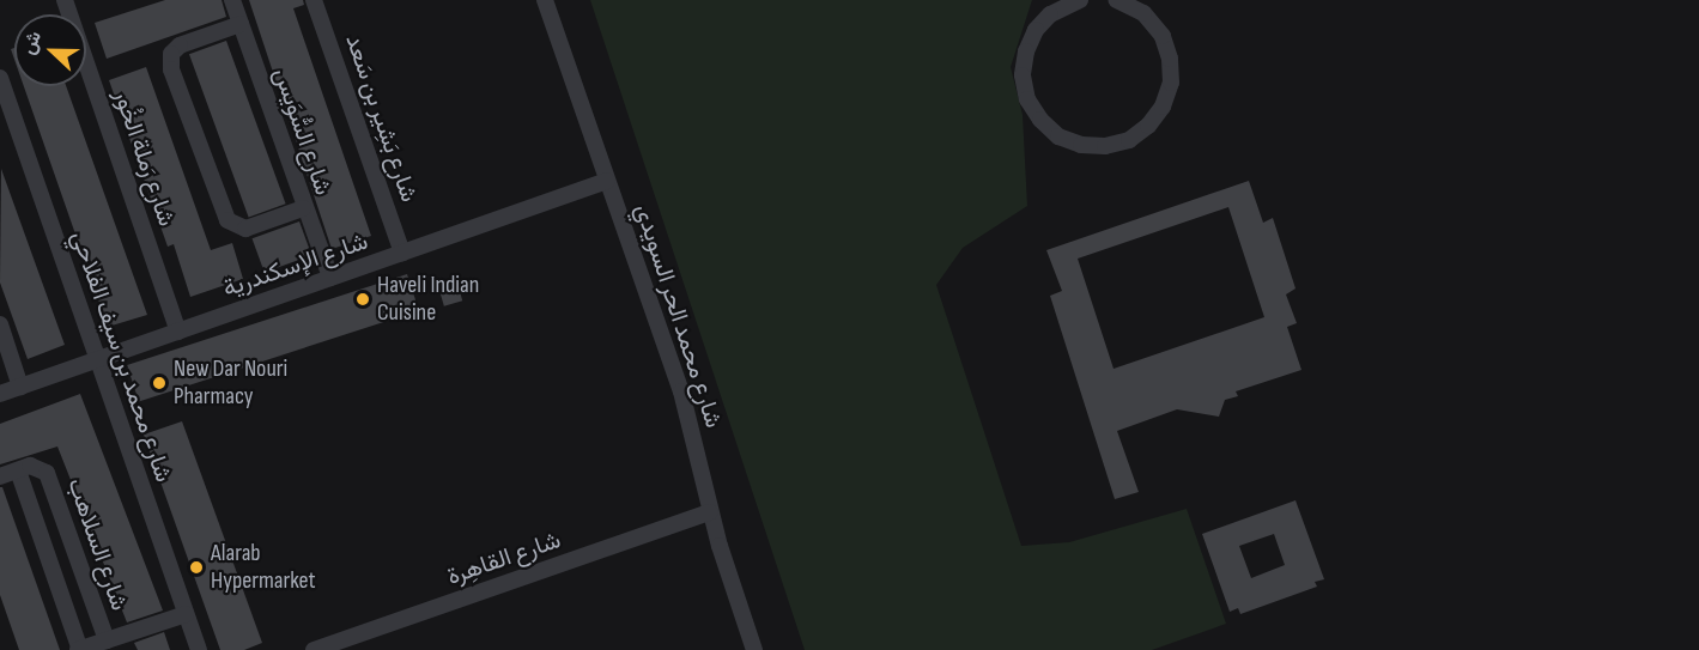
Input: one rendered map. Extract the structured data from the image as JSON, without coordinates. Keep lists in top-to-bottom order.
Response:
{
  "streets": {
    "street": [
      "شارع بَشِير بن سَعد",
      "شارع السُّوَيس",
      "شارع رَملة الخُور",
      "شارع الإسكندرية",
      "شارع محمد الحر السويدي",
      "شارع محمد بن سيف الفلاحي",
      "شارع السلاهب",
      "شارع القاهِرة"
    ]
  },
  "crossings": [
    ["شارع بَشِير بن سَعد", "شارع الإسكندرية"],
    ["شارع السُّوَيس", "شارع الإسكندرية"],
    ["شارع رَملة الخُور", "شارع الإسكندرية"],
    ["شارع الإسكندرية", "شارع محمد الحر السويدي"],
    ["شارع الإسكندرية", "شارع محمد بن سيف الفلاحي"],
    ["شارع محمد الحر السويدي", "شارع القاهِرة"]
  ],
  "places": ["Haveli Indian Cuisine", "New Dar Nouri Pharmacy", "Alarab Hypermarket"],
  "north": "left"
}
